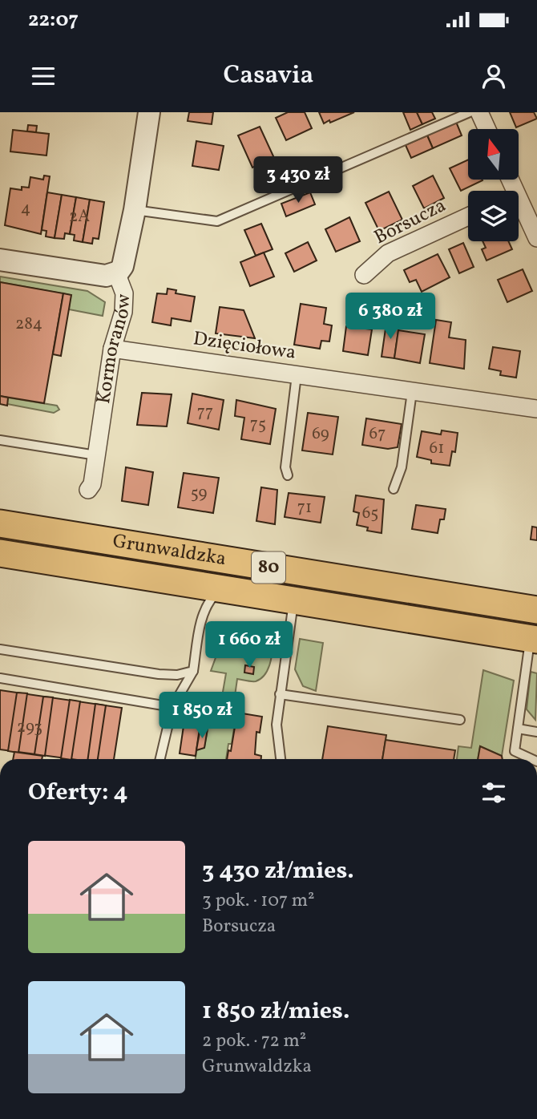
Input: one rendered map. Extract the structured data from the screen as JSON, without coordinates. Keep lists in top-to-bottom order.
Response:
{
  "streets": {
    "main road": ["Grunwaldzka", "80"],
    "street": ["Borsucza", "Dzięciołowa", "Kormoranów"]
  },
  "crossings": [
    ["Dzięciołowa", "Kormoranów"]
  ],
  "house_numbers": [
    "4",
    "2A",
    "284",
    "77",
    "75",
    "69",
    "67",
    "61",
    "59",
    "71",
    "65",
    "293"
  ],
  "north": "top",
  "page": {
    "status": "22:07",
    "header": "Casavia",
    "price": [
      "3 430 zł",
      "6 380 zł",
      "1 660 zł",
      "1 850 zł"
    ],
    "heading": "Oferty: 4",
    "list": [
      {
        "name": "3 430 zł/mies.",
        "note": "3 pok. · 107 m² · Borsucza"
      },
      {
        "name": "1 850 zł/mies.",
        "note": "2 pok. · 72 m² · Grunwaldzka"
      }
    ]
  }
}
